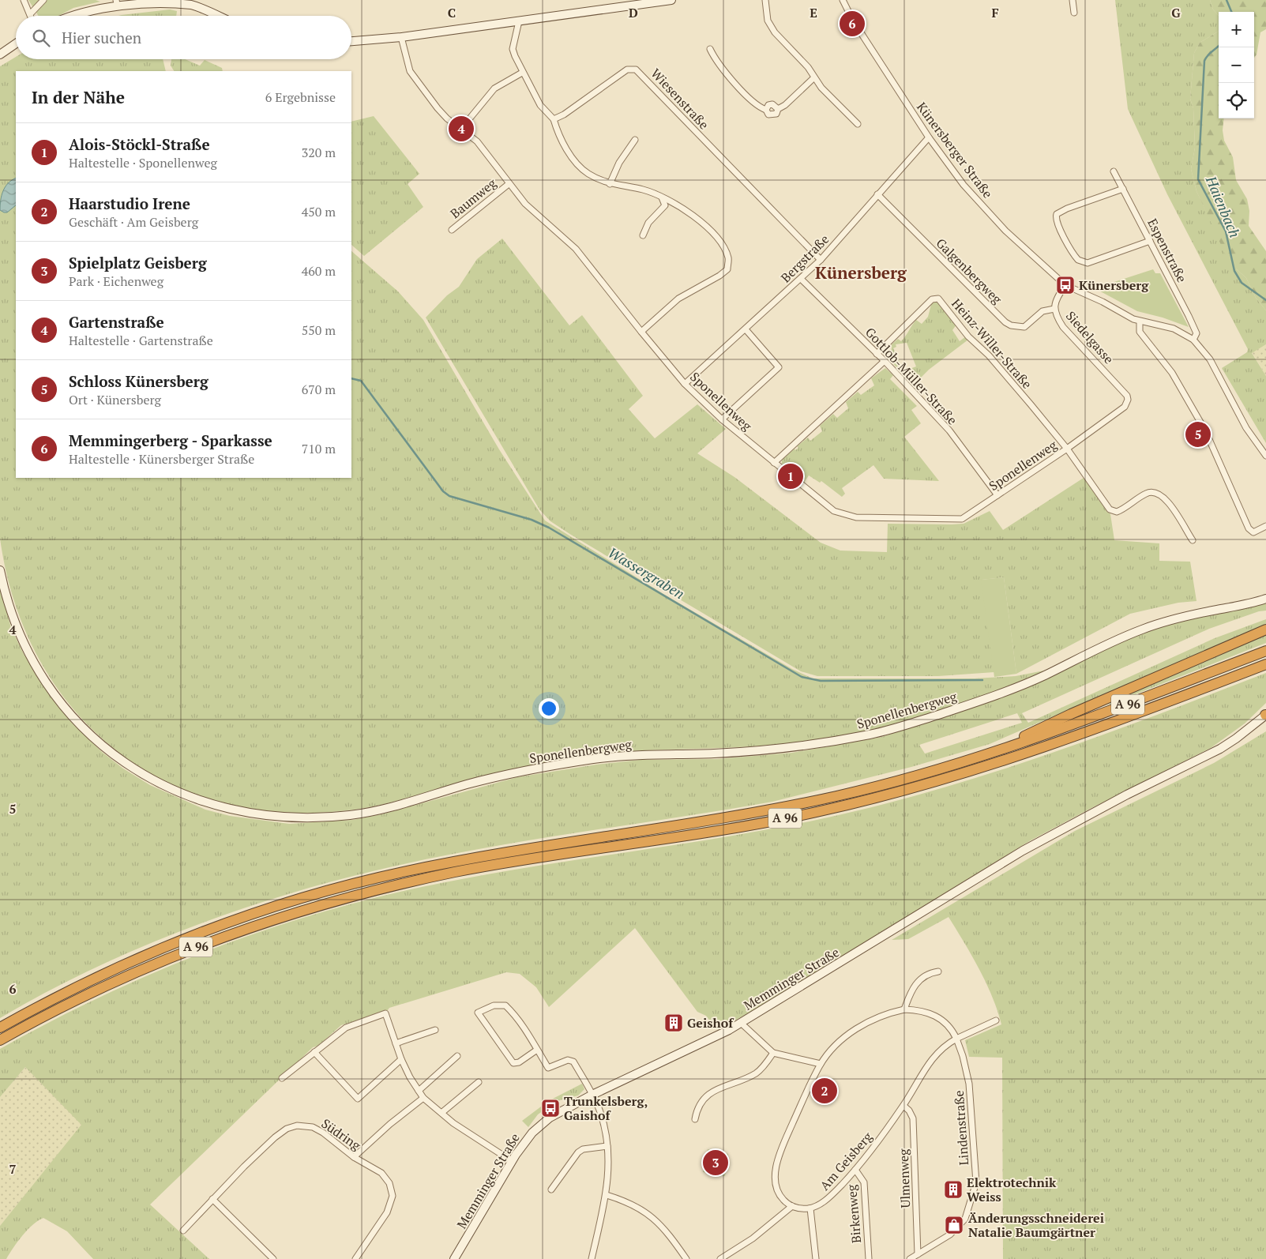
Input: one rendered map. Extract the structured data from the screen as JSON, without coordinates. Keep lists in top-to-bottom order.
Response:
{
  "streets": {
    "highway": ["A 96"],
    "street": [
      "Wiesenstraße",
      "Künersberger Straße",
      "Baumweg",
      "Espenstraße",
      "Bergstraße",
      "Galgenbergweg",
      "Siedelgasse",
      "Heinz-Willer-Straße",
      "Gottlob-Müller-Straße",
      "Sponellenweg",
      "Sponellenbergweg",
      "Memminger Straße",
      "Lindenstraße",
      "Südring",
      "Am Geisberg",
      "Ulmenweg",
      "Birkenweg"
    ]
  },
  "crossings": [
    ["Wiesenstraße", "Bergstraße"],
    ["Künersberger Straße", "Espenstraße"],
    ["Künersberger Straße", "Bergstraße"],
    ["Künersberger Straße", "Siedelgasse"],
    ["Baumweg", "Sponellenweg"],
    ["Bergstraße", "Galgenbergweg"],
    ["Bergstraße", "Gottlob-Müller-Straße"],
    ["Bergstraße", "Sponellenweg"],
    ["Galgenbergweg", "Siedelgasse"],
    ["Siedelgasse", "Sponellenweg"],
    ["Heinz-Willer-Straße", "Gottlob-Müller-Straße"],
    ["Heinz-Willer-Straße", "Sponellenweg"],
    ["Gottlob-Müller-Straße", "Sponellenweg"],
    ["Lindenstraße", "Am Geisberg"],
    ["Lindenstraße", "Ulmenweg"],
    ["Am Geisberg", "Ulmenweg"],
    ["Am Geisberg", "Birkenweg"]
  ],
  "districts": ["Künersberg"],
  "water": ["Haienbach", "Wassergraben"],
  "places": {
    "bus stop": ["Künersberg", "Trunkelsberg, Gaishof"],
    "building": ["Geishof", "Elektrotechnik Weiss"],
    "shop": ["Änderungsschneiderei Natalie Baumgärtner"]
  },
  "page": {
    "pins": [
      "6",
      "4",
      "5",
      "1",
      "2",
      "3"
    ],
    "map_buttons": ["+", "−"],
    "search": "Hier suchen",
    "heading": ["In der Nähe", "6 Ergebnisse"],
    "list": [
      {
        "mark": "1",
        "name": "Alois-Stöckl-Straße",
        "note": "Haltestelle · Sponellenweg",
        "value": "320 m"
      },
      {
        "mark": "2",
        "name": "Haarstudio Irene",
        "note": "Geschäft · Am Geisberg",
        "value": "450 m"
      },
      {
        "mark": "3",
        "name": "Spielplatz Geisberg",
        "note": "Park · Eichenweg",
        "value": "460 m"
      },
      {
        "mark": "4",
        "name": "Gartenstraße",
        "note": "Haltestelle · Gartenstraße",
        "value": "550 m"
      },
      {
        "mark": "5",
        "name": "Schloss Künersberg",
        "note": "Ort · Künersberg",
        "value": "670 m"
      },
      {
        "mark": "6",
        "name": "Memmingerberg - Sparkasse",
        "note": "Haltestelle · Künersberger Straße",
        "value": "710 m"
      }
    ]
  },
  "grid": {
    "columns": [
      "C",
      "D",
      "E",
      "F",
      "G"
    ],
    "rows": [
      "4",
      "5",
      "6",
      "7"
    ]
  }
}
